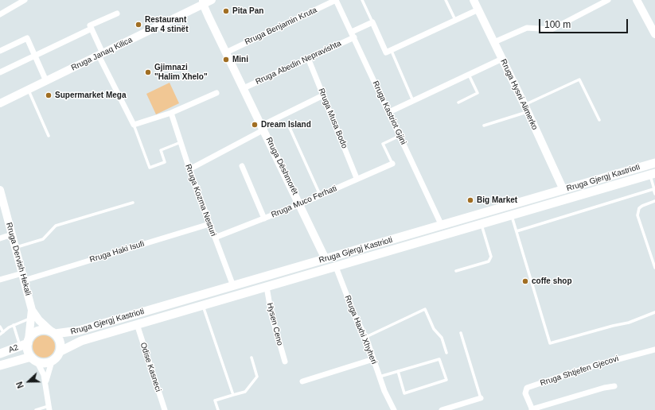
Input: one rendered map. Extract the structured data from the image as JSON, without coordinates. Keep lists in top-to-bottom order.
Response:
{
  "streets": {
    "main road": [
      "Rruga Janaq Kilica",
      "Rruga Hysni Alimerko",
      "Rruga Dëshmorët",
      "Rruga Gjergj Kastrioti",
      "Rruga Dervish Hekali",
      "A2"
    ],
    "street": [
      "Rruga Benjamin Kruta",
      "Rruga Abedin Nepravishta",
      "Rruga Kastriot Gjini",
      "Rruga Musa Bodo",
      "Rruga Kozma Nesturi",
      "Rruga Muco Ferhati",
      "Rruga Haki Isufi",
      "Hysen Ceno",
      "Rruga Haxhi Xhyheri",
      "Odise Kasneci",
      "Rruga Shtjefen Gjecovi"
    ]
  },
  "crossings": [
    ["Rruga Benjamin Kruta", "Rruga Kastriot Gjini"],
    ["Rruga Benjamin Kruta", "Rruga Dëshmorët"],
    ["Rruga Janaq Kilica", "Rruga Dëshmorët"],
    ["Rruga Abedin Nepravishta", "Rruga Kastriot Gjini"],
    ["Rruga Abedin Nepravishta", "Rruga Musa Bodo"],
    ["Rruga Abedin Nepravishta", "Rruga Dëshmorët"],
    ["Rruga Hysni Alimerko", "Rruga Gjergj Kastrioti"],
    ["Rruga Kastriot Gjini", "Rruga Gjergj Kastrioti"],
    ["Rruga Musa Bodo", "Rruga Muco Ferhati"],
    ["Rruga Dëshmorët", "Rruga Gjergj Kastrioti"],
    ["Rruga Dëshmorët", "Rruga Muco Ferhati"],
    ["Rruga Gjergj Kastrioti", "Rruga Kozma Nesturi"],
    ["Rruga Gjergj Kastrioti", "Rruga Dervish Hekali"],
    ["Rruga Gjergj Kastrioti", "Hysen Ceno"],
    ["Rruga Gjergj Kastrioti", "Rruga Haxhi Xhyheri"],
    ["Rruga Gjergj Kastrioti", "A2"],
    ["Rruga Gjergj Kastrioti", "Odise Kasneci"],
    ["Rruga Kozma Nesturi", "Rruga Muco Ferhati"],
    ["Rruga Kozma Nesturi", "Rruga Haki Isufi"],
    ["Rruga Haki Isufi", "Rruga Dervish Hekali"],
    ["Rruga Dervish Hekali", "A2"]
  ],
  "places": [
    "Pita Pan",
    "Restaurant Bar 4 stinët",
    "Mini",
    "Gjimnazi \"Halim Xhelo\"",
    "Supermarket Mega",
    "Dream Island",
    "Big Market",
    "coffe shop"
  ],
  "scale_bar": "100 m",
  "north": "left"
}
